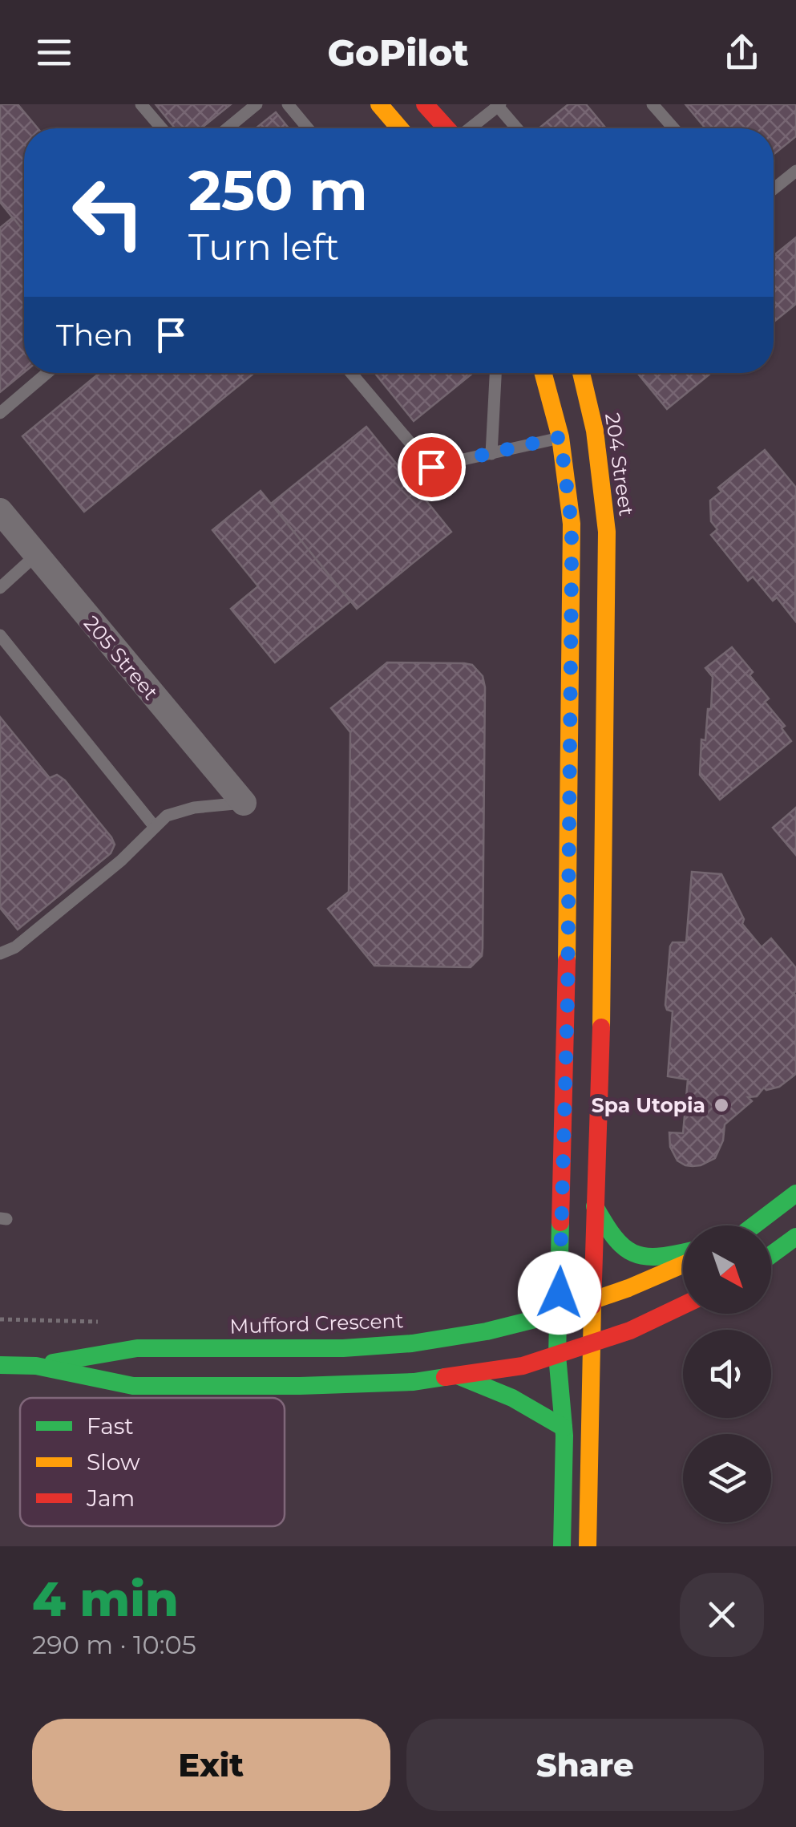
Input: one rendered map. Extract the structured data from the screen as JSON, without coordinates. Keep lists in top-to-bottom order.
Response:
{
  "streets": {
    "main road": ["204 Street", "Mufford Crescent"],
    "street": ["205 Street"]
  },
  "crossings": [
    ["204 Street", "Mufford Crescent"]
  ],
  "places": ["Spa Utopia"],
  "legend": ["Fast", "Slow", "Jam"],
  "north": "bottom right",
  "page": {
    "header": "GoPilot",
    "turn": ["250 m", "Turn left"],
    "then": "Then",
    "heading": ["4 min", "290 m · 10:05"],
    "buttons": ["Exit", "Share"]
  }
}
